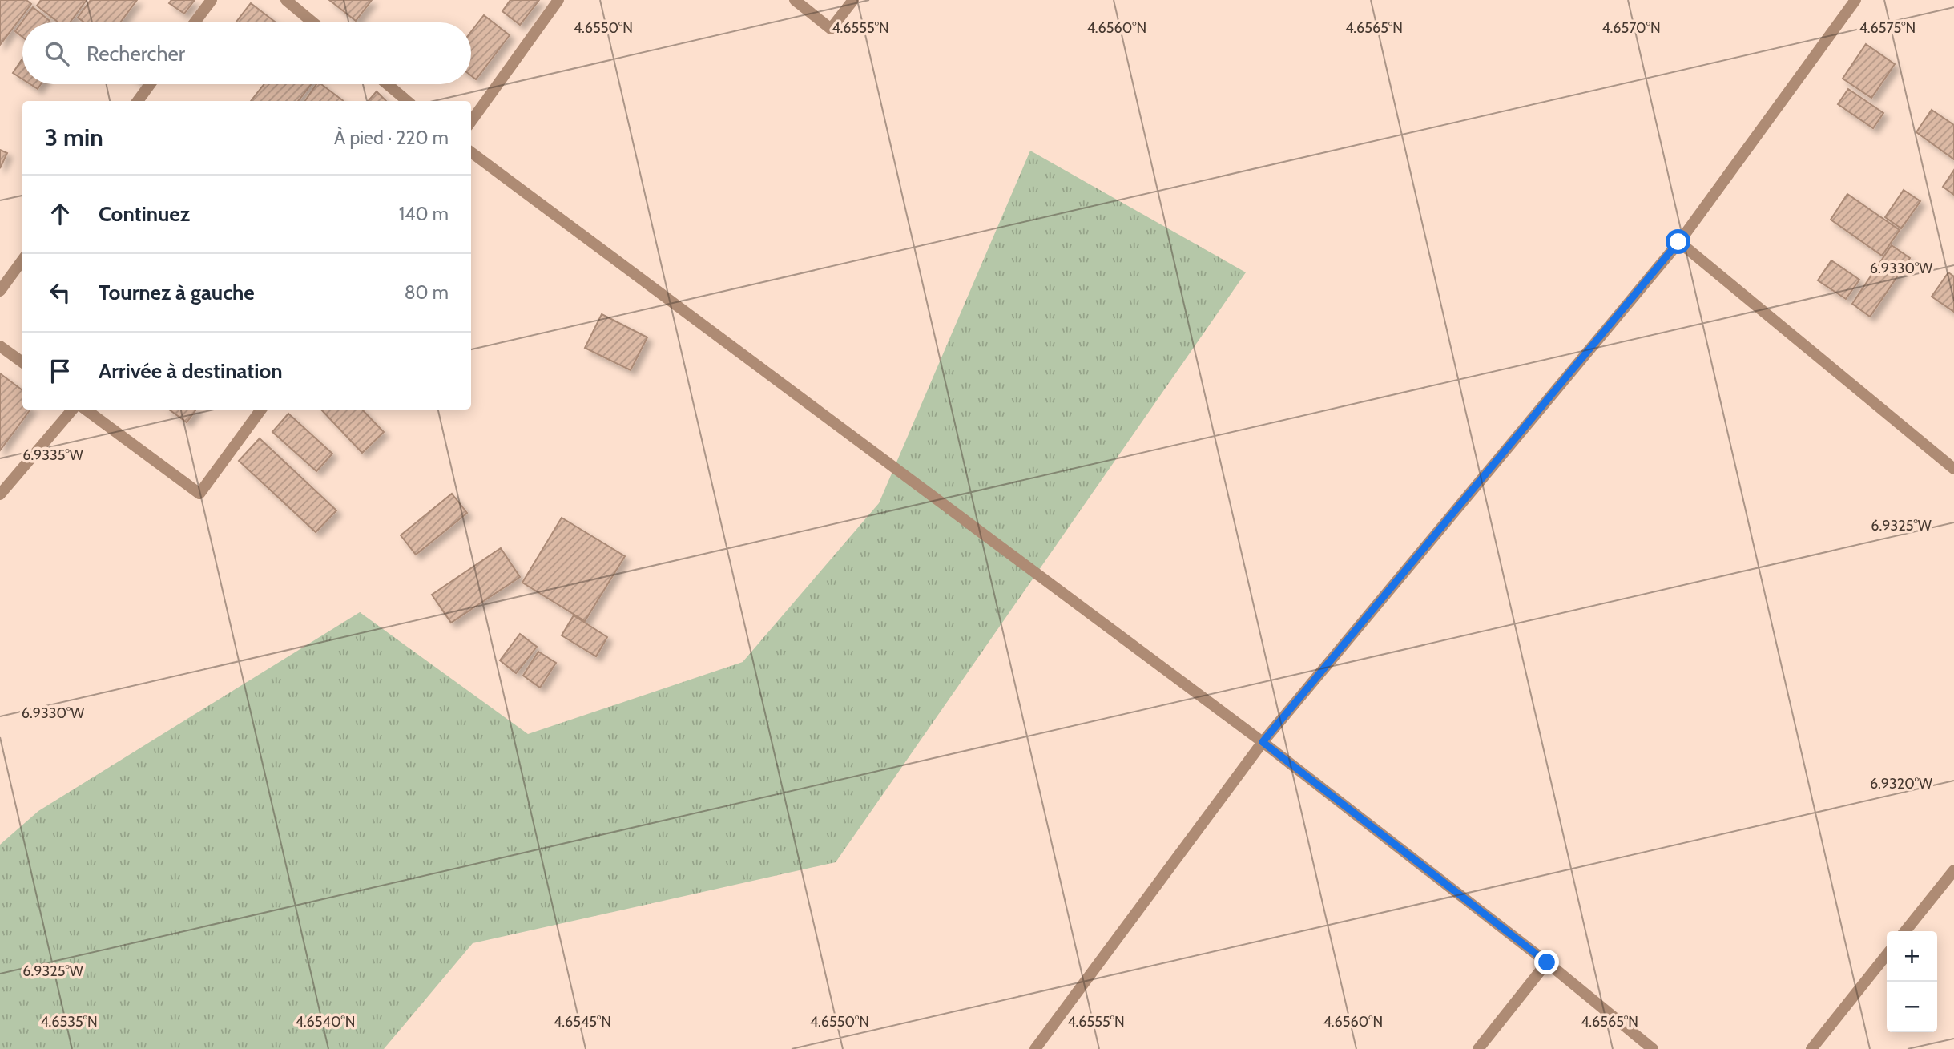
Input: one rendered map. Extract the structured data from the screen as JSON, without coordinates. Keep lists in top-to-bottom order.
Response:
{
  "page": {
    "search": "Rechercher",
    "heading": ["3 min", "À pied · 220 m"],
    "list": [
      ["Continuez", "140 m"],
      ["Tournez à gauche", "80 m"],
      "Arrivée à destination"
    ],
    "map_buttons": ["+", "−"]
  },
  "coordinates": [
    "4.6550°N",
    "4.6555°N",
    "4.6560°N",
    "4.6565°N",
    "4.6570°N",
    "4.6575°N",
    "6.9330°W",
    "6.9335°W",
    "6.9325°W",
    "6.9320°W",
    "4.6535°N",
    "4.6540°N",
    "4.6545°N"
  ]
}
